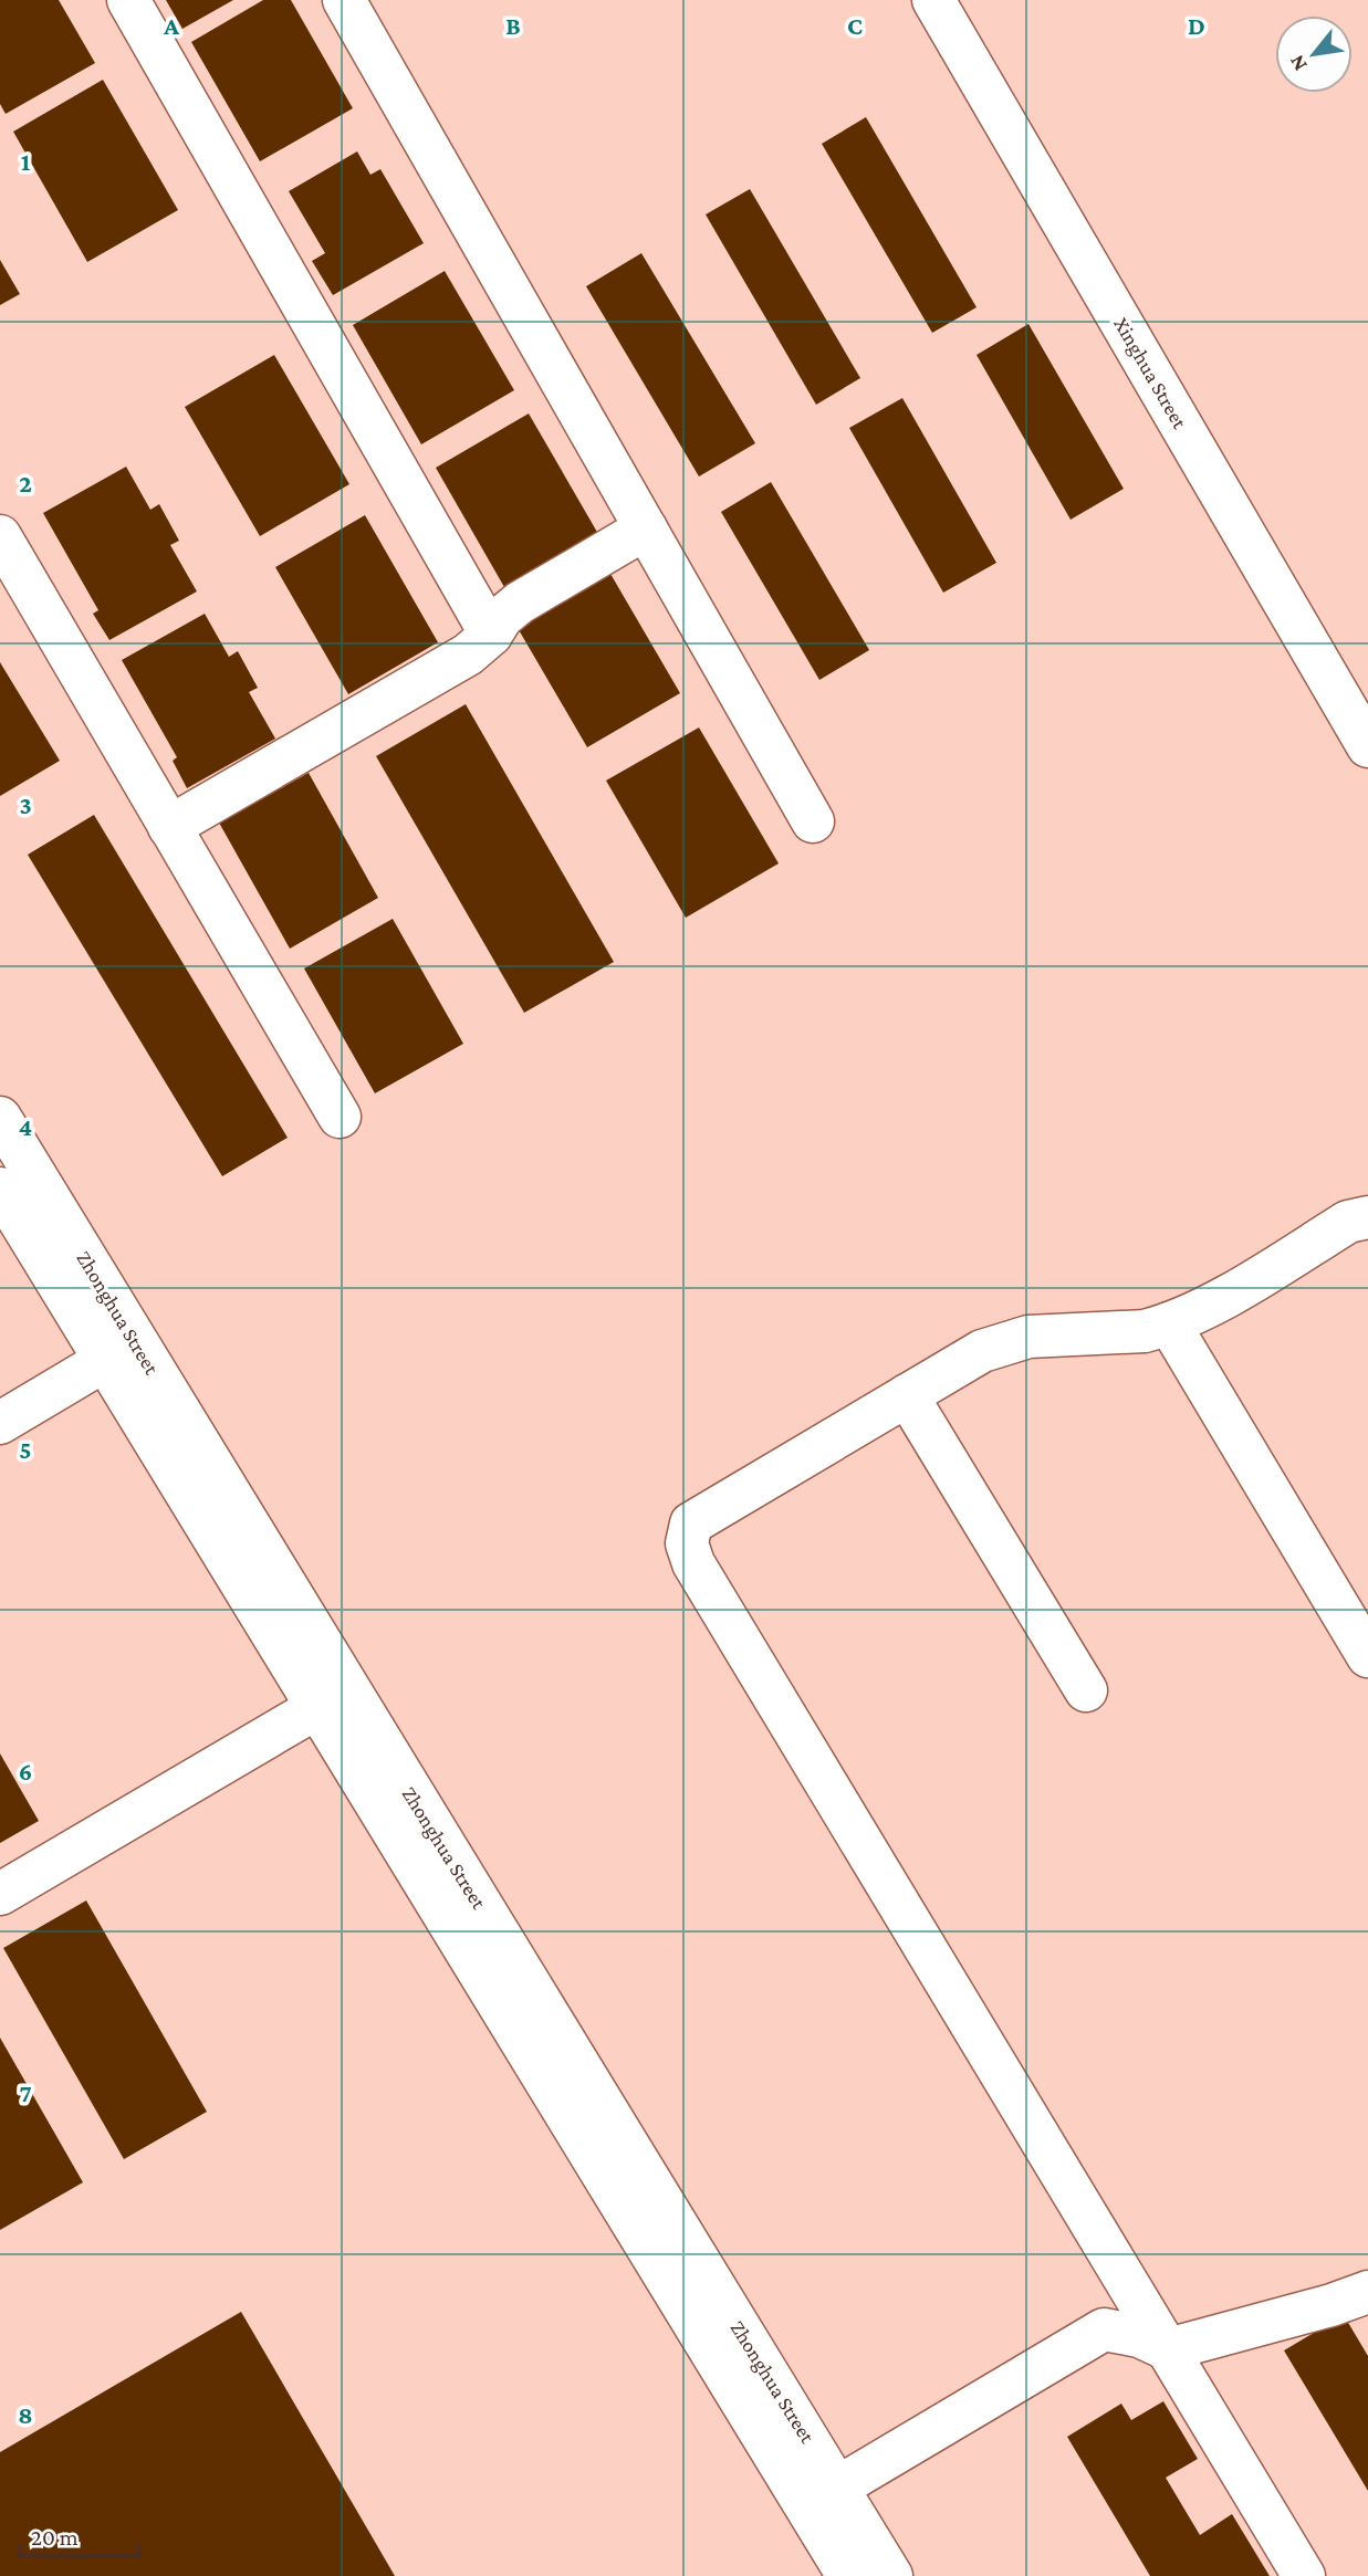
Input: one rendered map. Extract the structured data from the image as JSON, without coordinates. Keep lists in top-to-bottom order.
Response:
{
  "streets": {
    "street": ["Xinghua Street", "Zhonghua Street"]
  },
  "scale_bar": "20 m",
  "north": "bottom left",
  "grid": {
    "columns": [
      "A",
      "B",
      "C",
      "D"
    ],
    "rows": [
      "1",
      "2",
      "3",
      "4",
      "5",
      "6",
      "7",
      "8"
    ]
  }
}
